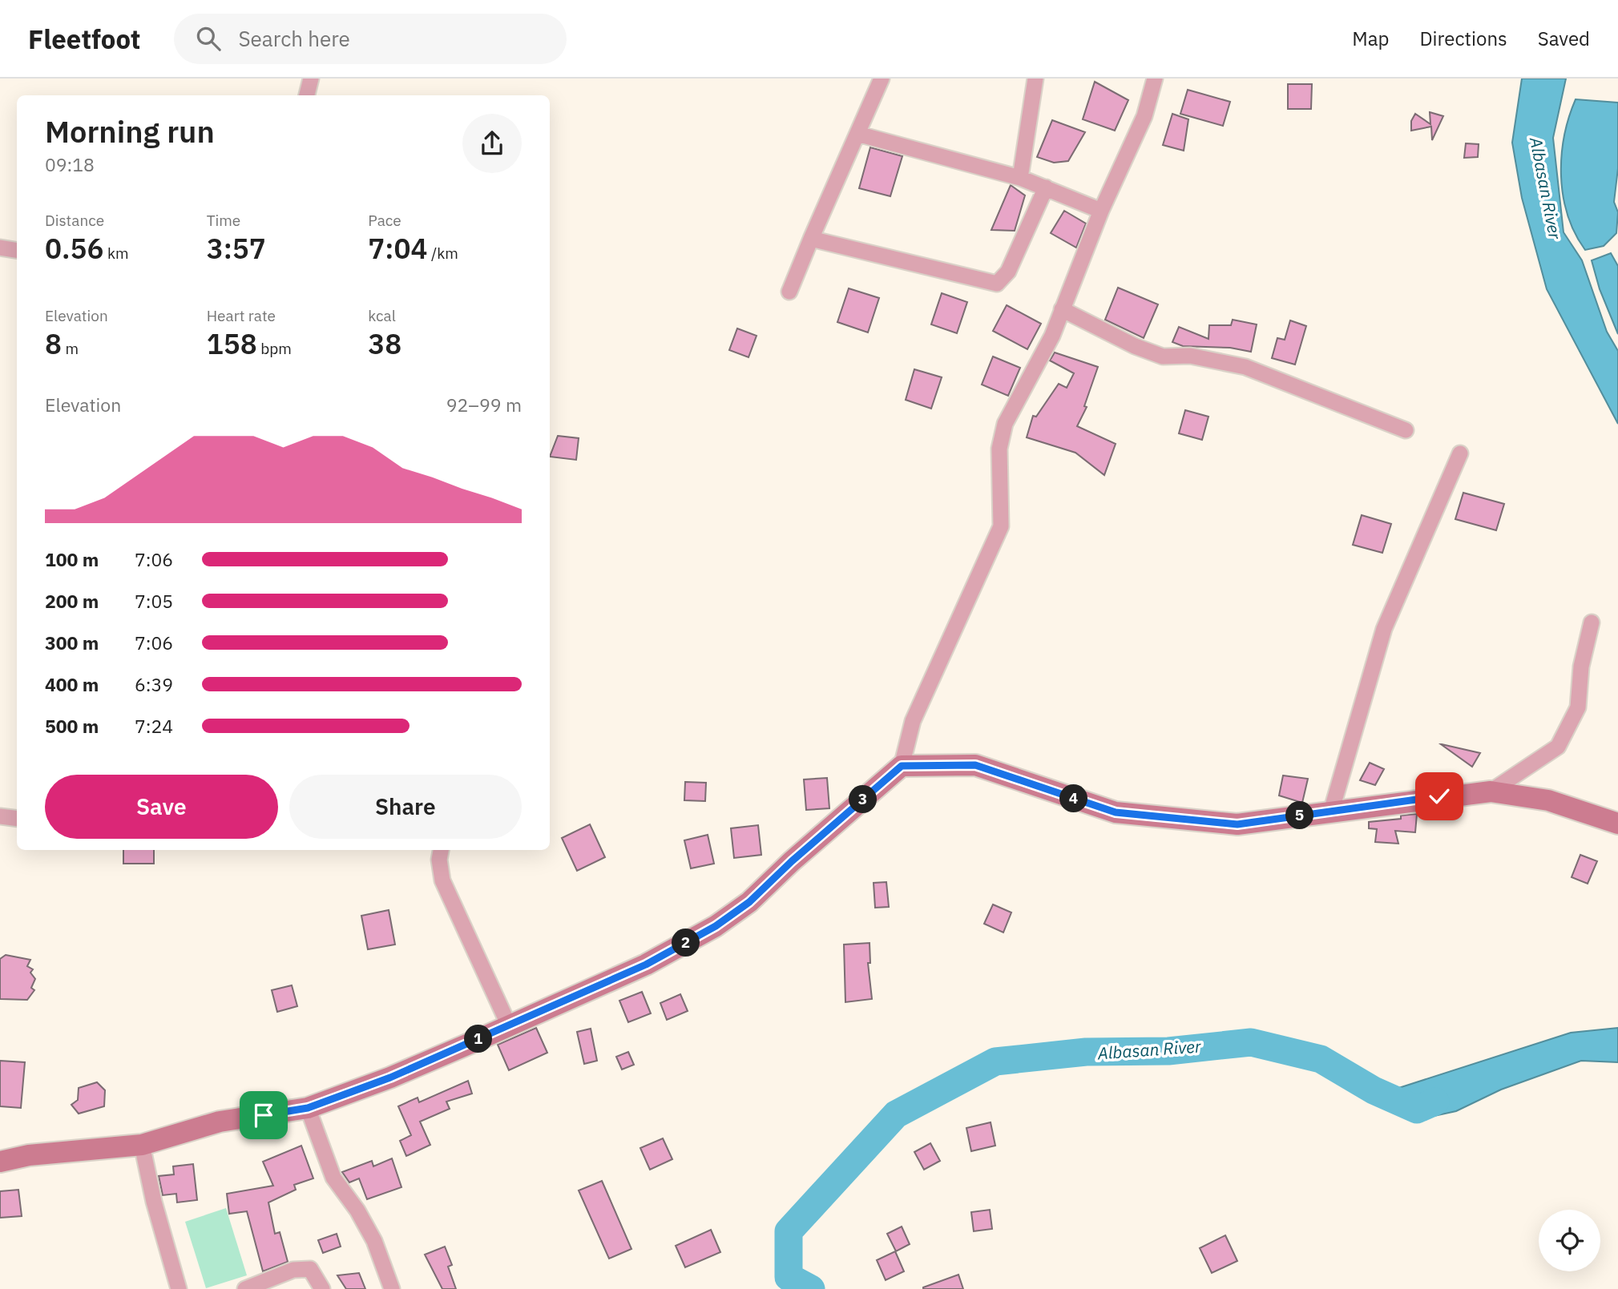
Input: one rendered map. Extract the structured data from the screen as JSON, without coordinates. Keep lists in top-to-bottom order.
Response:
{
  "water": ["Albasan River"],
  "page": {
    "header": "Fleetfoot",
    "search": "Search here",
    "nav": ["Map", "Directions", "Saved"],
    "heading": ["Morning run", "09:18"],
    "stats": [
      ["Distance", "0.56 km"],
      ["Time", "3:57"],
      ["Pace", "7:04 /km"],
      ["Elevation", "8 m"],
      ["Heart rate", "158 bpm"],
      ["kcal", "38"]
    ],
    "chart": ["Elevation", "92–99 m"],
    "list": [
      {
        "name": "100 m",
        "note": "7:06"
      },
      {
        "name": "200 m",
        "note": "7:05"
      },
      {
        "name": "300 m",
        "note": "7:06"
      },
      {
        "name": "400 m",
        "note": "6:39"
      },
      {
        "name": "500 m",
        "note": "7:24"
      }
    ],
    "buttons": ["Save", "Share"],
    "pins": [
      "4",
      "3",
      "5",
      "2",
      "1"
    ]
  }
}
